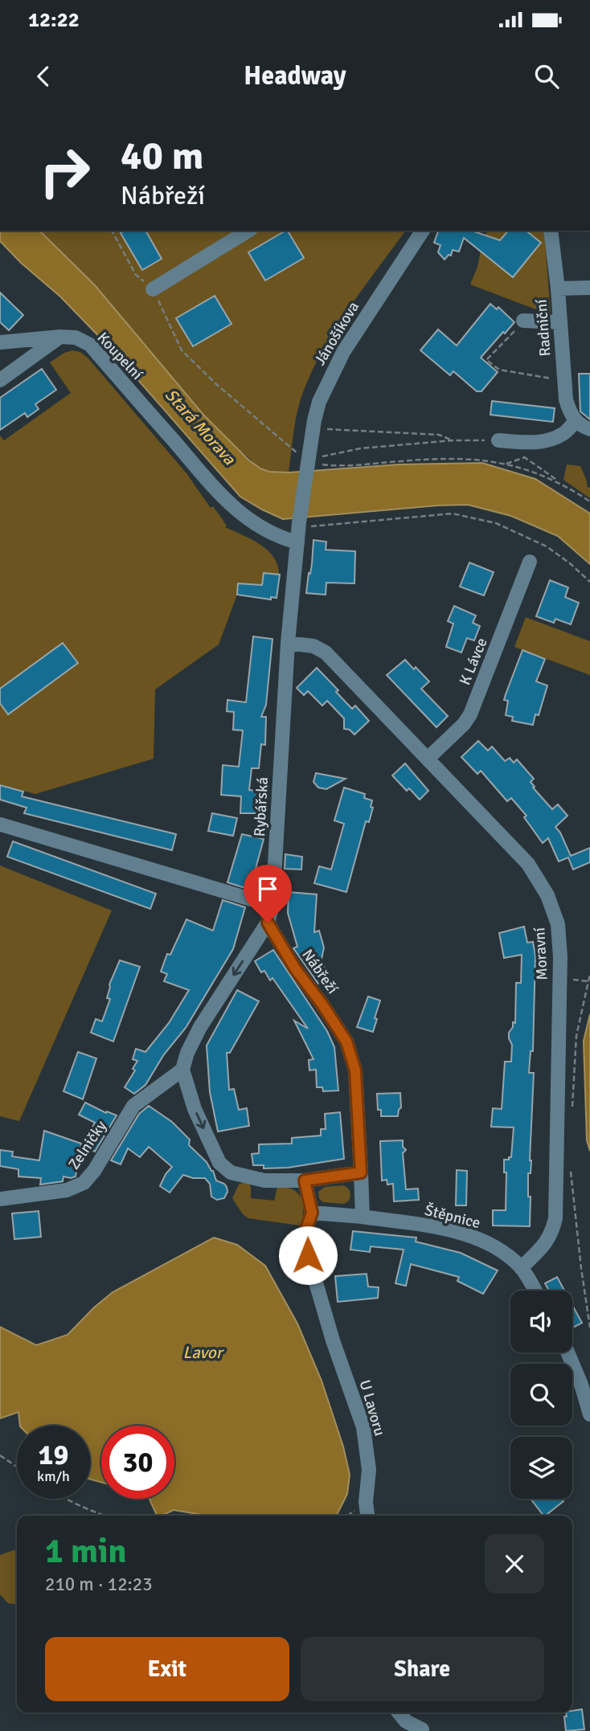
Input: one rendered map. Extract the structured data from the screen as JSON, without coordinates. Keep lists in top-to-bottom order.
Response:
{
  "streets": {
    "street": [
      "Radniční",
      "Jánošíkova",
      "Koupelní",
      "K Lávce",
      "Rybářská",
      "Moravní",
      "Nábřeží",
      "Zelničky",
      "Štěpnice",
      "U Lavoru"
    ]
  },
  "crossings": [
    ["Jánošíkova", "Rybářská"],
    ["Koupelní", "Rybářská"],
    ["K Lávce", "Moravní"],
    ["Rybářská", "Moravní"],
    ["Rybářská", "Nábřeží"],
    ["Rybářská", "Zelničky"],
    ["Moravní", "Štěpnice"],
    ["Nábřeží", "Štěpnice"]
  ],
  "water": ["Stará Morava", "Lavor"],
  "page": {
    "status": "12:22",
    "header": "Headway",
    "turn": ["40 m", "Nábřeží"],
    "speed": "19 km/h",
    "limit": "30",
    "heading": ["1 min", "210 m · 12:23"],
    "buttons": ["Exit", "Share"]
  }
}
